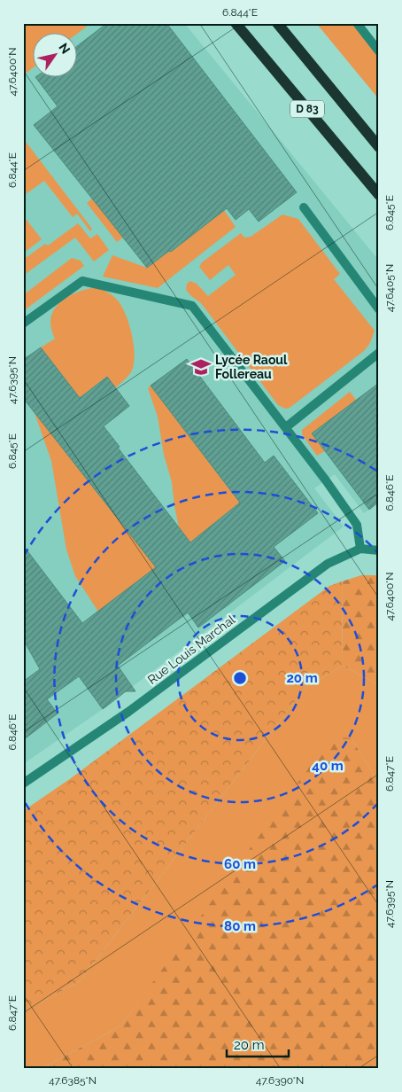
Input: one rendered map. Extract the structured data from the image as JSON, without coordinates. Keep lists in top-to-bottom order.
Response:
{
  "streets": {
    "main road": ["D 83"],
    "street": ["Rue Louis Marchal"]
  },
  "places": {
    "school or university": ["Lycée Raoul Follereau"]
  },
  "scale_bar": "20 m",
  "north": "top right",
  "coordinates": [
    "6.844°E",
    "47.6400°N",
    "6.845°E",
    "47.6405°N",
    "47.6395°N",
    "6.846°E",
    "6.847°E",
    "47.6385°N",
    "47.6390°N"
  ],
  "rings": [
    "20 m",
    "40 m",
    "60 m",
    "80 m"
  ]
}
